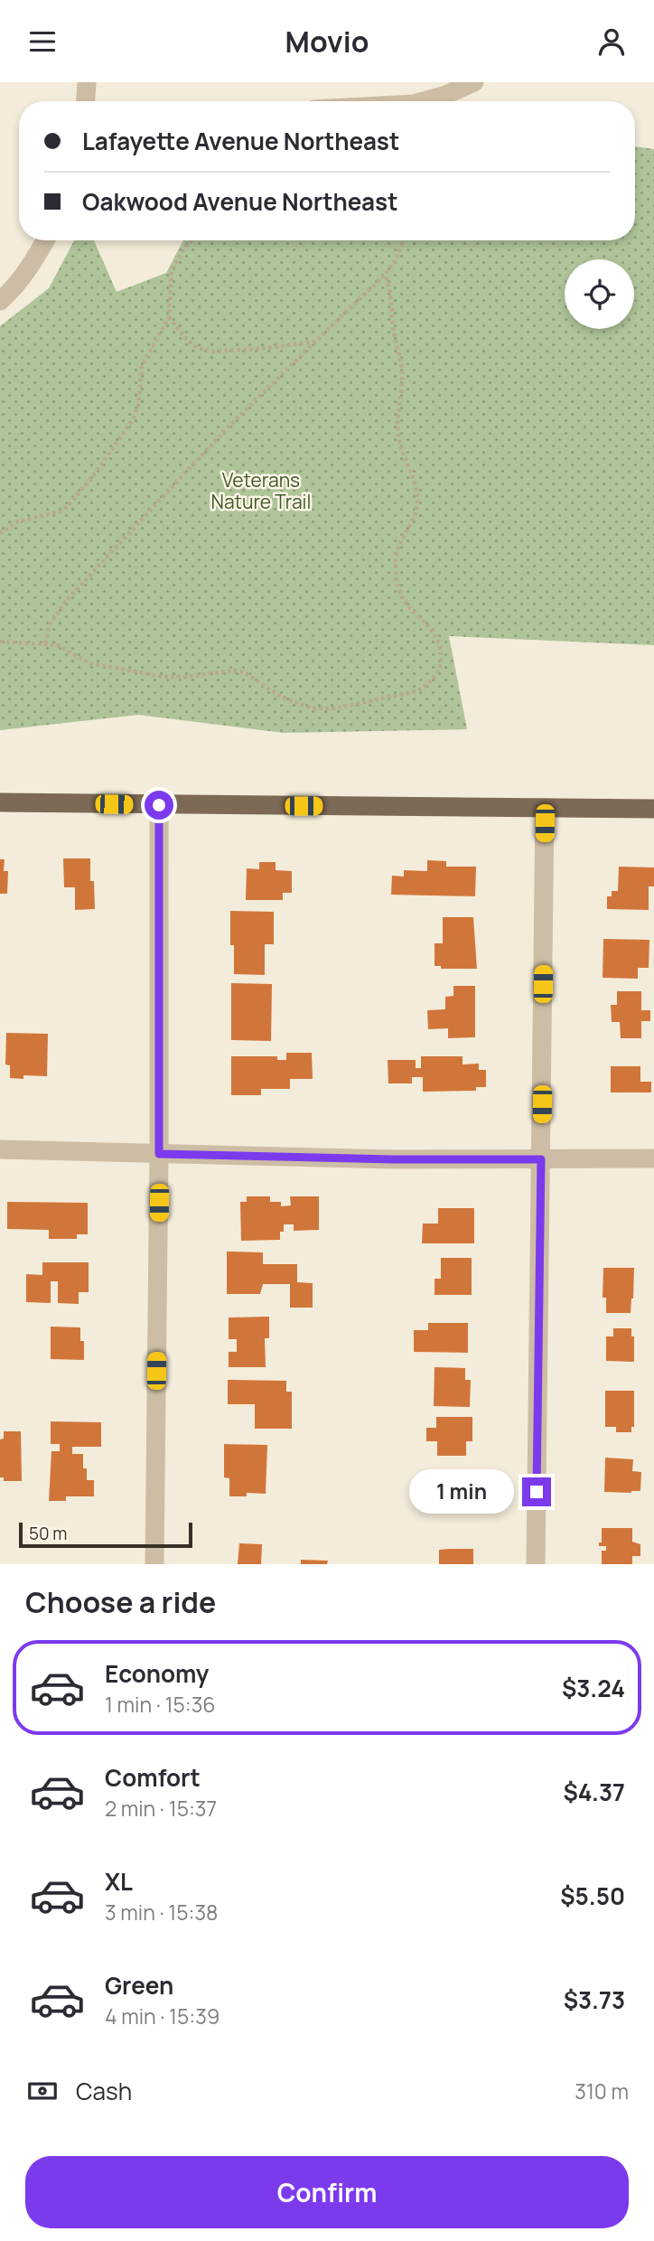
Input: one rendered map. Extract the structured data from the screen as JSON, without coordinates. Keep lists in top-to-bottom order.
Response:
{
  "parks": ["Veterans Nature Trail"],
  "scale_bar": "50 m",
  "page": {
    "header": "Movio",
    "banner": ["Lafayette Avenue Northeast", "Oakwood Avenue Northeast"],
    "bubble": "1 min",
    "scale": "50 m",
    "heading": "Choose a ride",
    "list": [
      {
        "name": "Economy",
        "note": "1 min · 15:36",
        "value": "$3.24"
      },
      {
        "name": "Comfort",
        "note": "2 min · 15:37",
        "value": "$4.37"
      },
      {
        "name": "XL",
        "note": "3 min · 15:38",
        "value": "$5.50"
      },
      {
        "name": "Green",
        "note": "4 min · 15:39",
        "value": "$3.73"
      }
    ],
    "pay": ["Cash", "310 m"],
    "buttons": "Confirm"
  }
}
